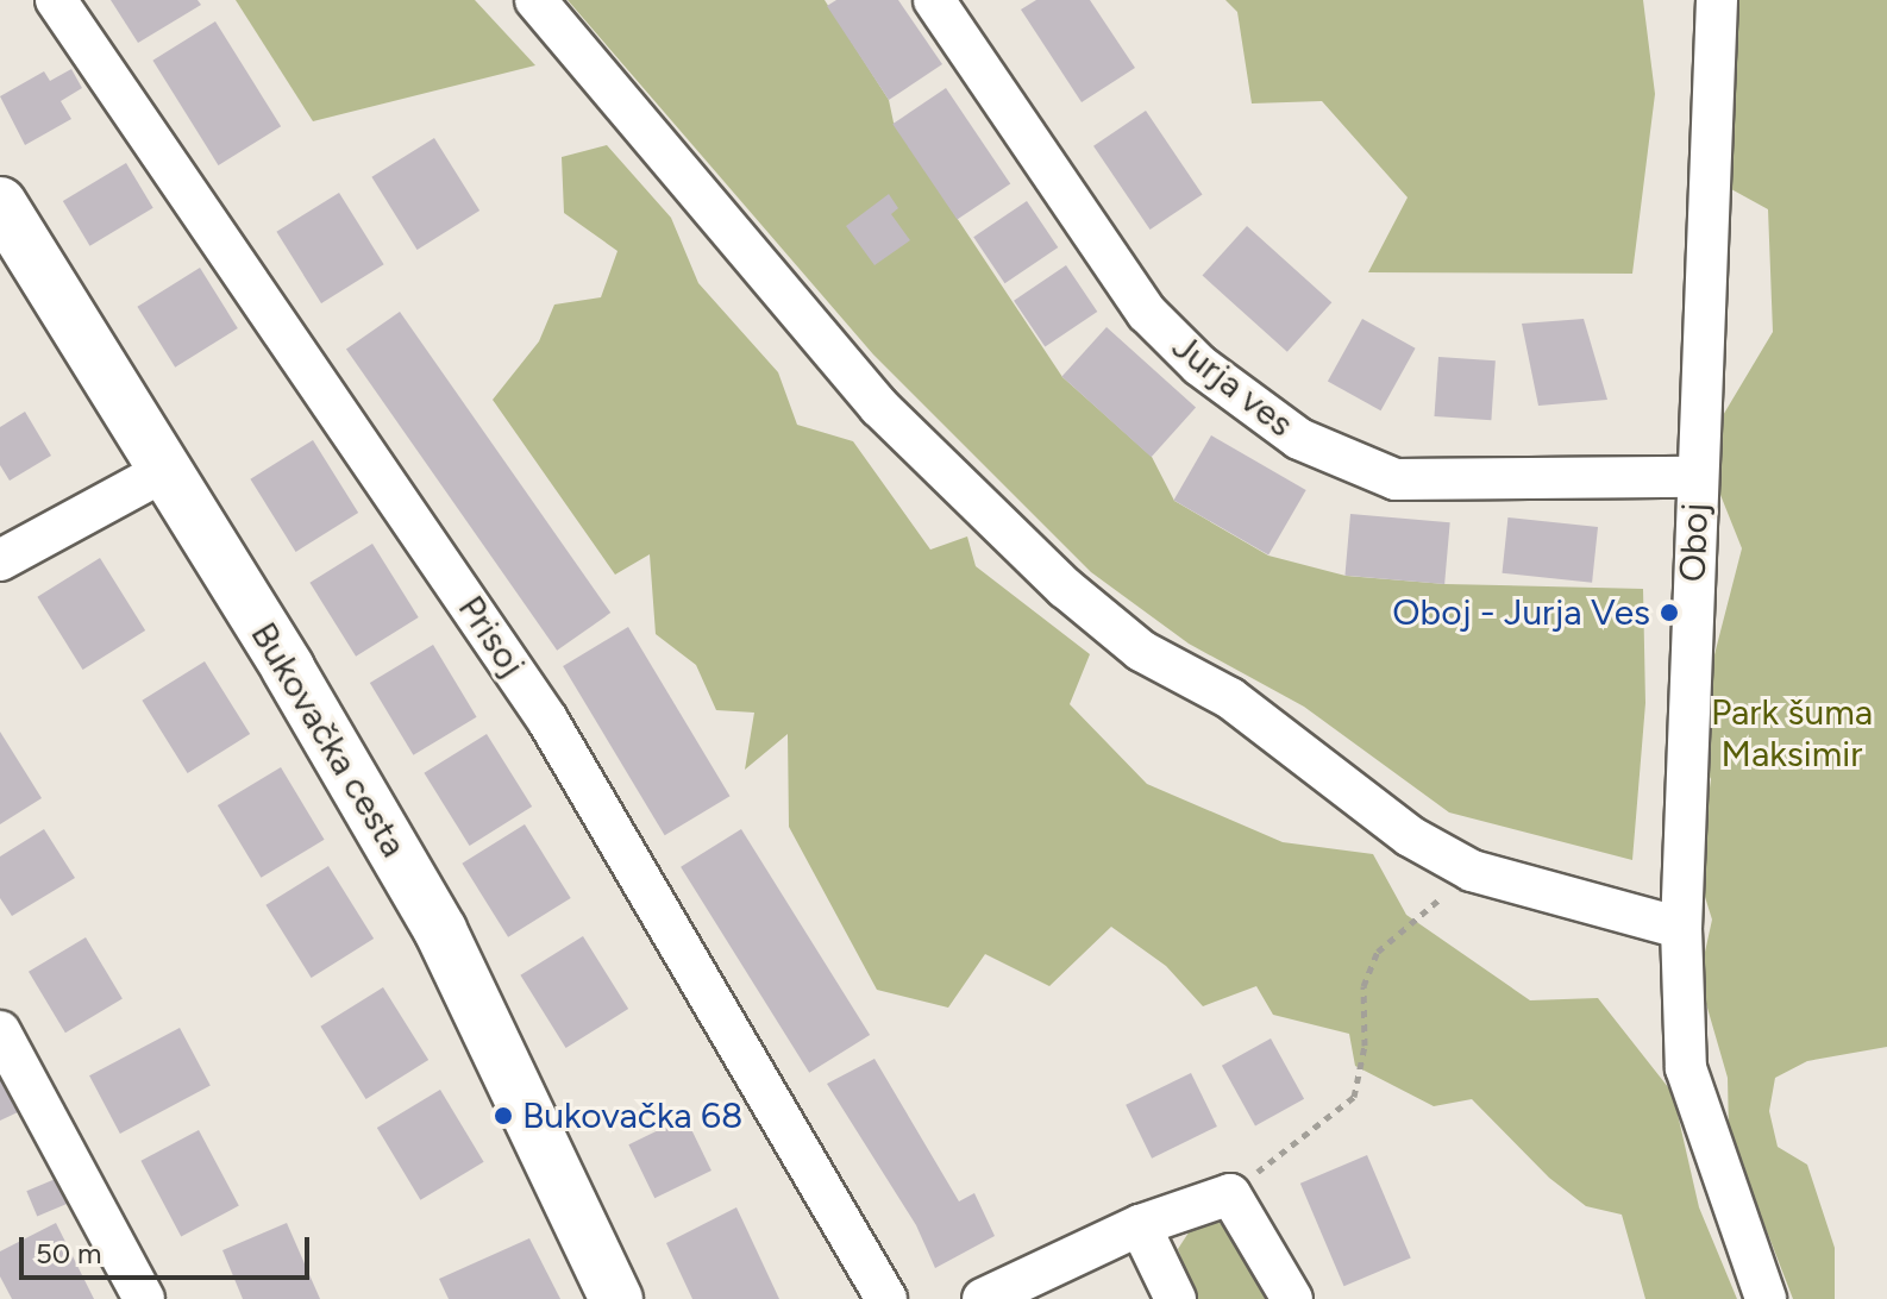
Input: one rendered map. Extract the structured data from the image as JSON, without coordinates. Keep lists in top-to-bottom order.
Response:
{
  "streets": {
    "main road": ["Bukovačka cesta"],
    "street": ["Jurja ves", "Oboj", "Prisoj"]
  },
  "crossings": [
    ["Jurja ves", "Oboj"]
  ],
  "parks": ["Park šuma Maksimir"],
  "places": ["Oboj - Jurja Ves", "Bukovačka 68"],
  "scale_bar": "50 m"
}
